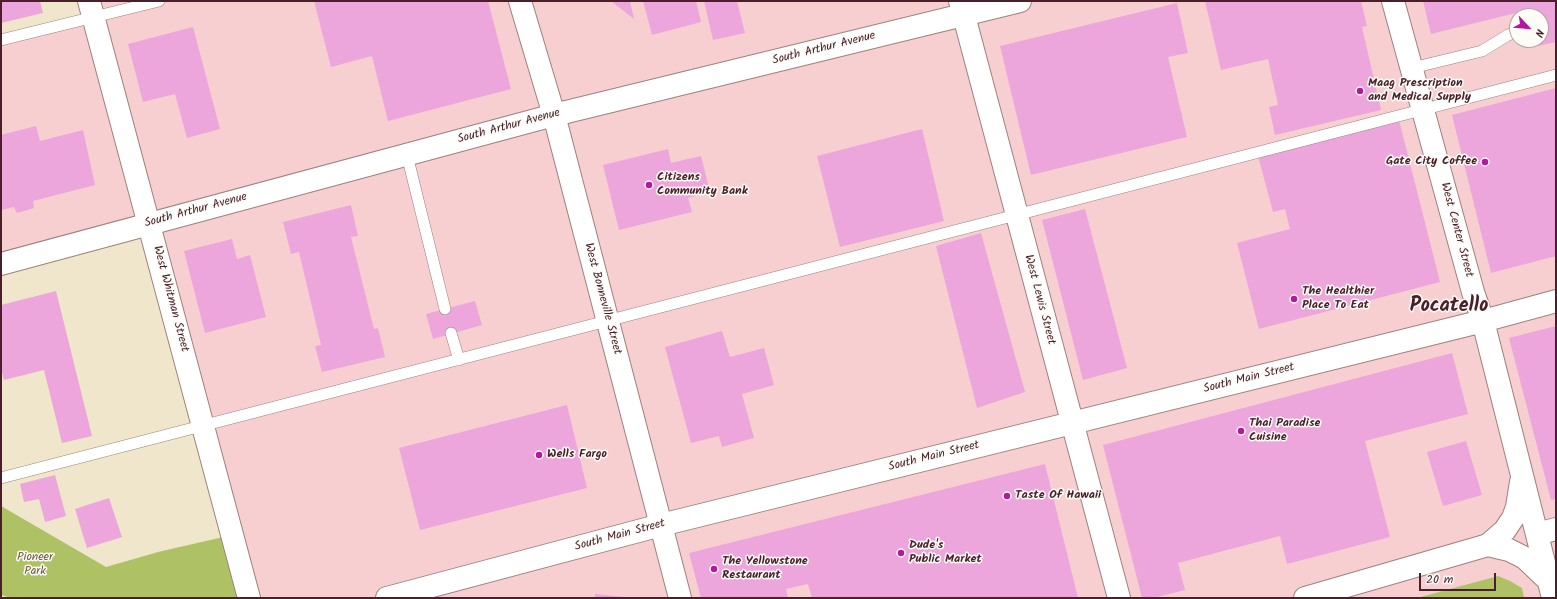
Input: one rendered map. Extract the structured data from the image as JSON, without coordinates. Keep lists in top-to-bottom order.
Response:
{
  "streets": {
    "street": [
      "South Arthur Avenue",
      "West Center Street",
      "West Whitman Street",
      "West Bonneville Street",
      "West Lewis Street",
      "South Main Street"
    ]
  },
  "crossings": [
    ["South Arthur Avenue", "West Whitman Street"],
    ["South Arthur Avenue", "West Bonneville Street"],
    ["South Arthur Avenue", "West Lewis Street"],
    ["West Center Street", "South Main Street"],
    ["West Bonneville Street", "South Main Street"],
    ["West Lewis Street", "South Main Street"]
  ],
  "districts": ["Pocatello"],
  "parks": ["Pioneer Park"],
  "places": [
    "Maag Prescription and Medical Supply",
    "Gate City Coffee",
    "Citizens Community Bank",
    "The Healthier Place To Eat",
    "Thai Paradise Cuisine",
    "Wells Fargo",
    "Taste Of Hawaii",
    "Dude's Public Market",
    "The Yellowstone Restaurant"
  ],
  "scale_bar": "20 m",
  "north": "bottom right"
}
